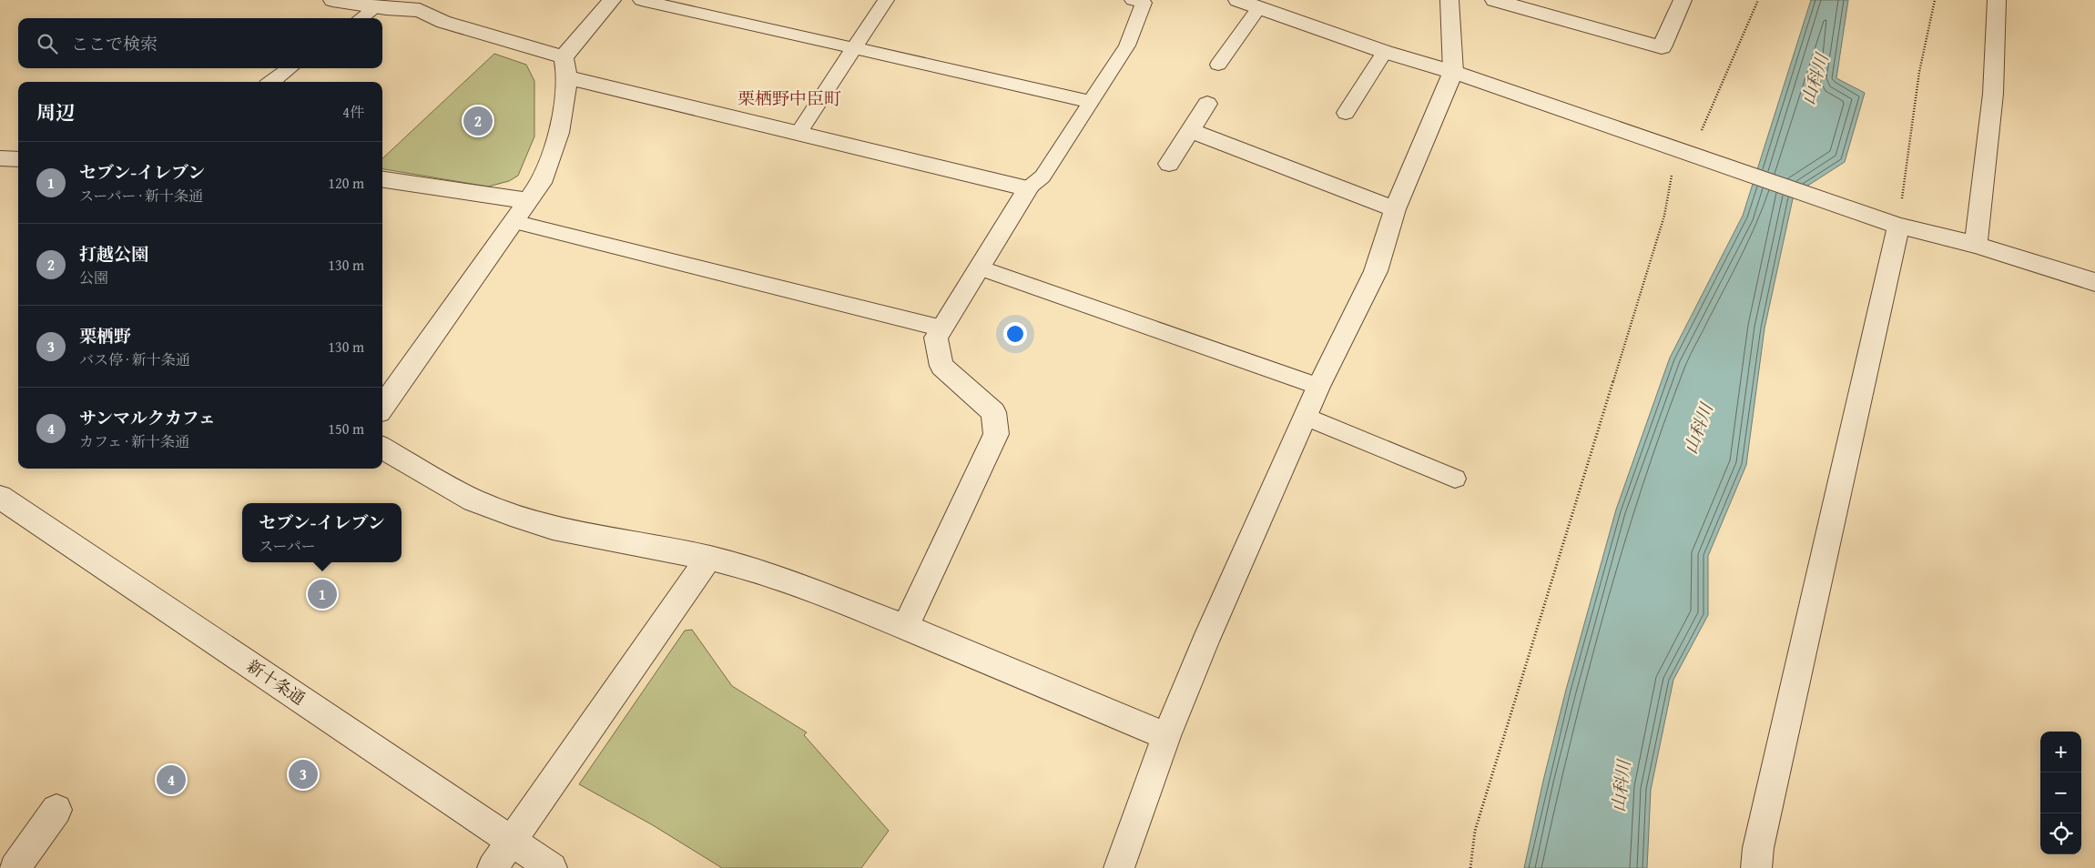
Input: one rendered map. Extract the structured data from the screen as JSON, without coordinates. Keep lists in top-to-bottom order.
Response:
{
  "streets": {
    "street": ["新十条通"]
  },
  "districts": ["栗栖野中臣町"],
  "water": ["山科川"],
  "page": {
    "search": "ここで検索",
    "heading": ["周辺", "4件"],
    "pins": [
      "2",
      "1",
      "3",
      "4"
    ],
    "list": [
      {
        "mark": "1",
        "name": "セブン-イレブン",
        "note": "スーパー · 新十条通",
        "value": "120 m"
      },
      {
        "mark": "2",
        "name": "打越公園",
        "note": "公園",
        "value": "130 m"
      },
      {
        "mark": "3",
        "name": "栗栖野",
        "note": "バス停 · 新十条通",
        "value": "130 m"
      },
      {
        "mark": "4",
        "name": "サンマルクカフェ",
        "note": "カフェ · 新十条通",
        "value": "150 m"
      }
    ],
    "popup": ["セブン-イレブン", "スーパー"],
    "map_buttons": ["+", "−"]
  }
}
